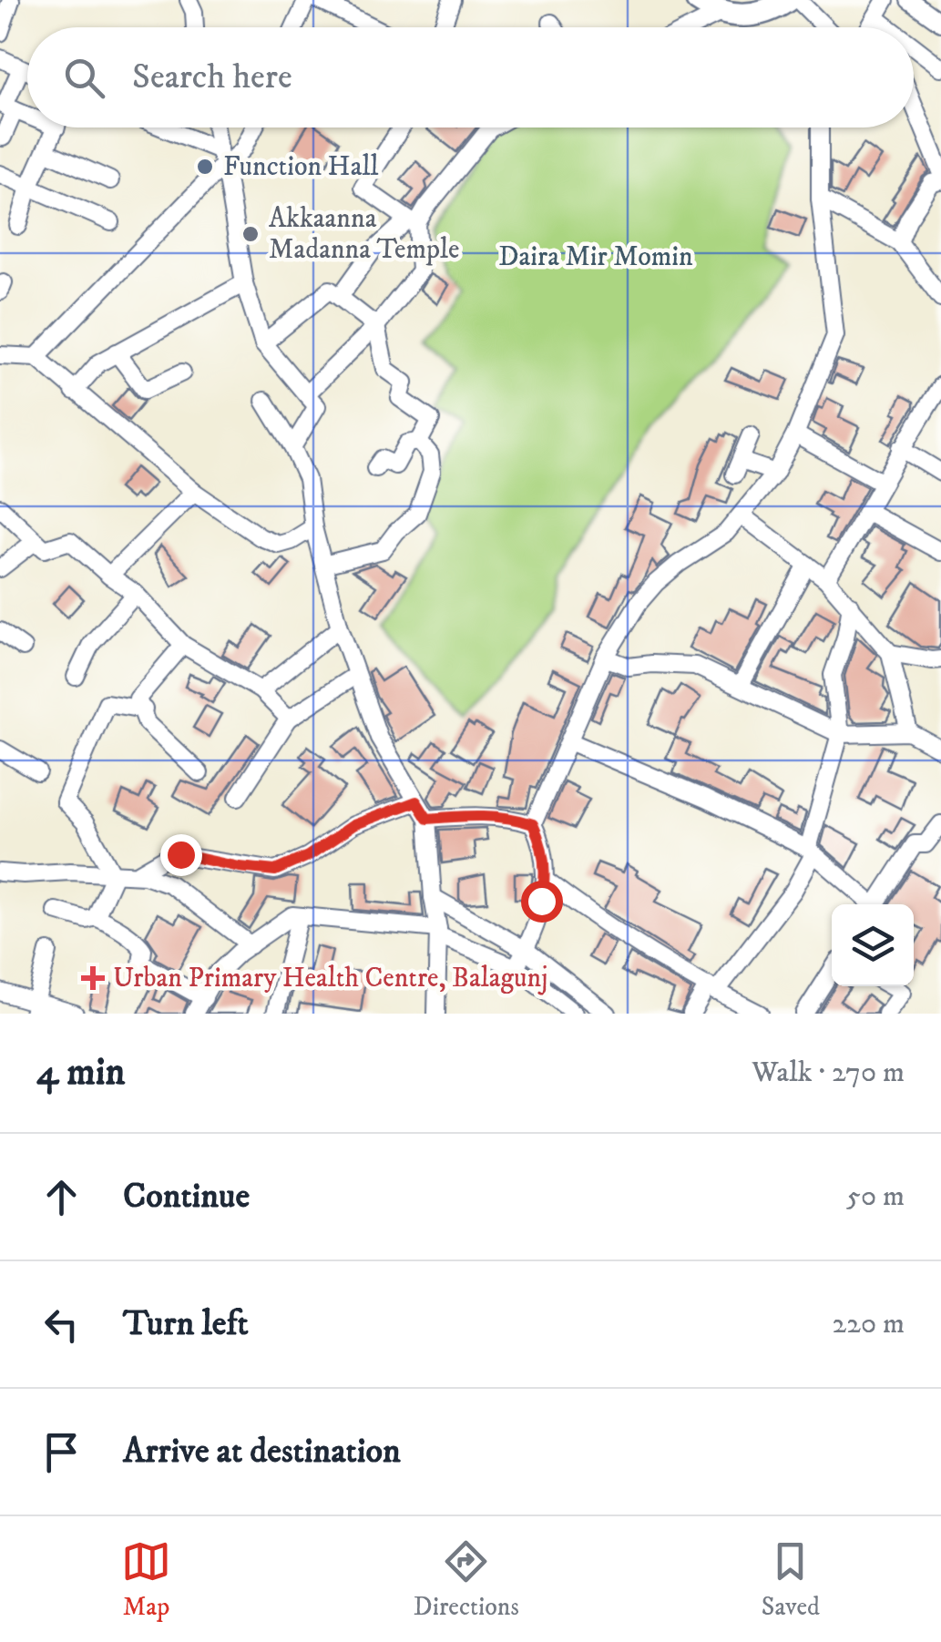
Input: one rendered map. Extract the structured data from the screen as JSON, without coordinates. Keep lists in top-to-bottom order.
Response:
{
  "parks": ["Daira Mir Momin"],
  "places": {
    "other": ["Function Hall", "Akkaanna Madanna Temple"],
    "health": ["Urban Primary Health Centre, Balagunj"]
  },
  "page": {
    "search": "Search here",
    "heading": ["4 min", "Walk · 270 m"],
    "list": [
      ["Continue", "50 m"],
      ["Turn left", "220 m"],
      "Arrive at destination"
    ],
    "nav": ["Map", "Directions", "Saved"]
  }
}
